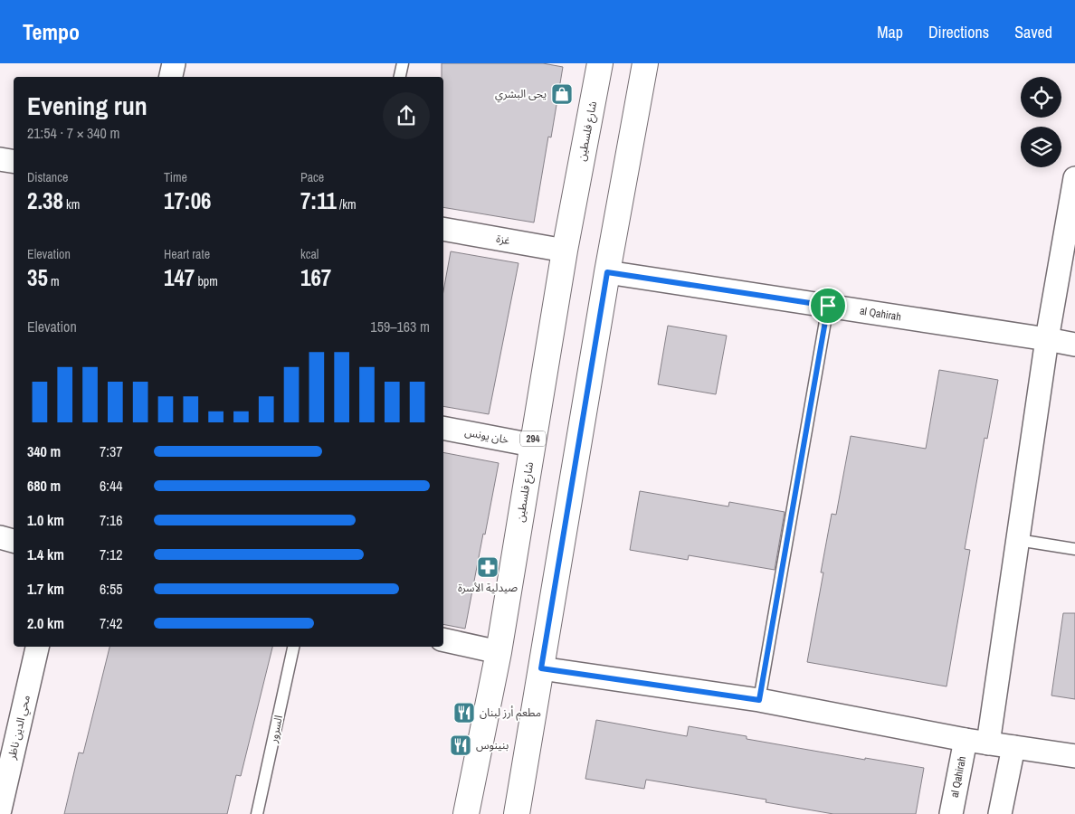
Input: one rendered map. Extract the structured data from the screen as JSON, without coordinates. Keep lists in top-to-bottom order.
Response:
{
  "streets": {
    "main road": ["شارع فلسطين", "294"],
    "street": [
      "غزة",
      "al Qahirah",
      "خان يونس",
      "محي الدين ناظر"
    ],
    "lane": ["السرور"]
  },
  "crossings": [
    ["شارع فلسطين", "غزة"],
    ["شارع فلسطين", "خان يونس"]
  ],
  "places": {
    "shop": ["يحى البشري"],
    "pharmacy": ["صيدلية الأسرة"],
    "restaurant": ["مطعم أرز لبنان", "بنينوس"]
  },
  "page": {
    "header": "Tempo",
    "nav": ["Map", "Directions", "Saved"],
    "heading": ["Evening run", "21:54 · 7 × 340 m"],
    "stats": [
      ["Distance", "2.38 km"],
      ["Time", "17:06"],
      ["Pace", "7:11 /km"],
      ["Elevation", "35 m"],
      ["Heart rate", "147 bpm"],
      ["kcal", "167"]
    ],
    "chart": ["Elevation", "159–163 m"],
    "list": [
      {
        "name": "340 m",
        "note": "7:37"
      },
      {
        "name": "680 m",
        "note": "6:44"
      },
      {
        "name": "1.0 km",
        "note": "7:16"
      },
      {
        "name": "1.4 km",
        "note": "7:12"
      },
      {
        "name": "1.7 km",
        "note": "6:55"
      },
      {
        "name": "2.0 km",
        "note": "7:42"
      }
    ]
  }
}
